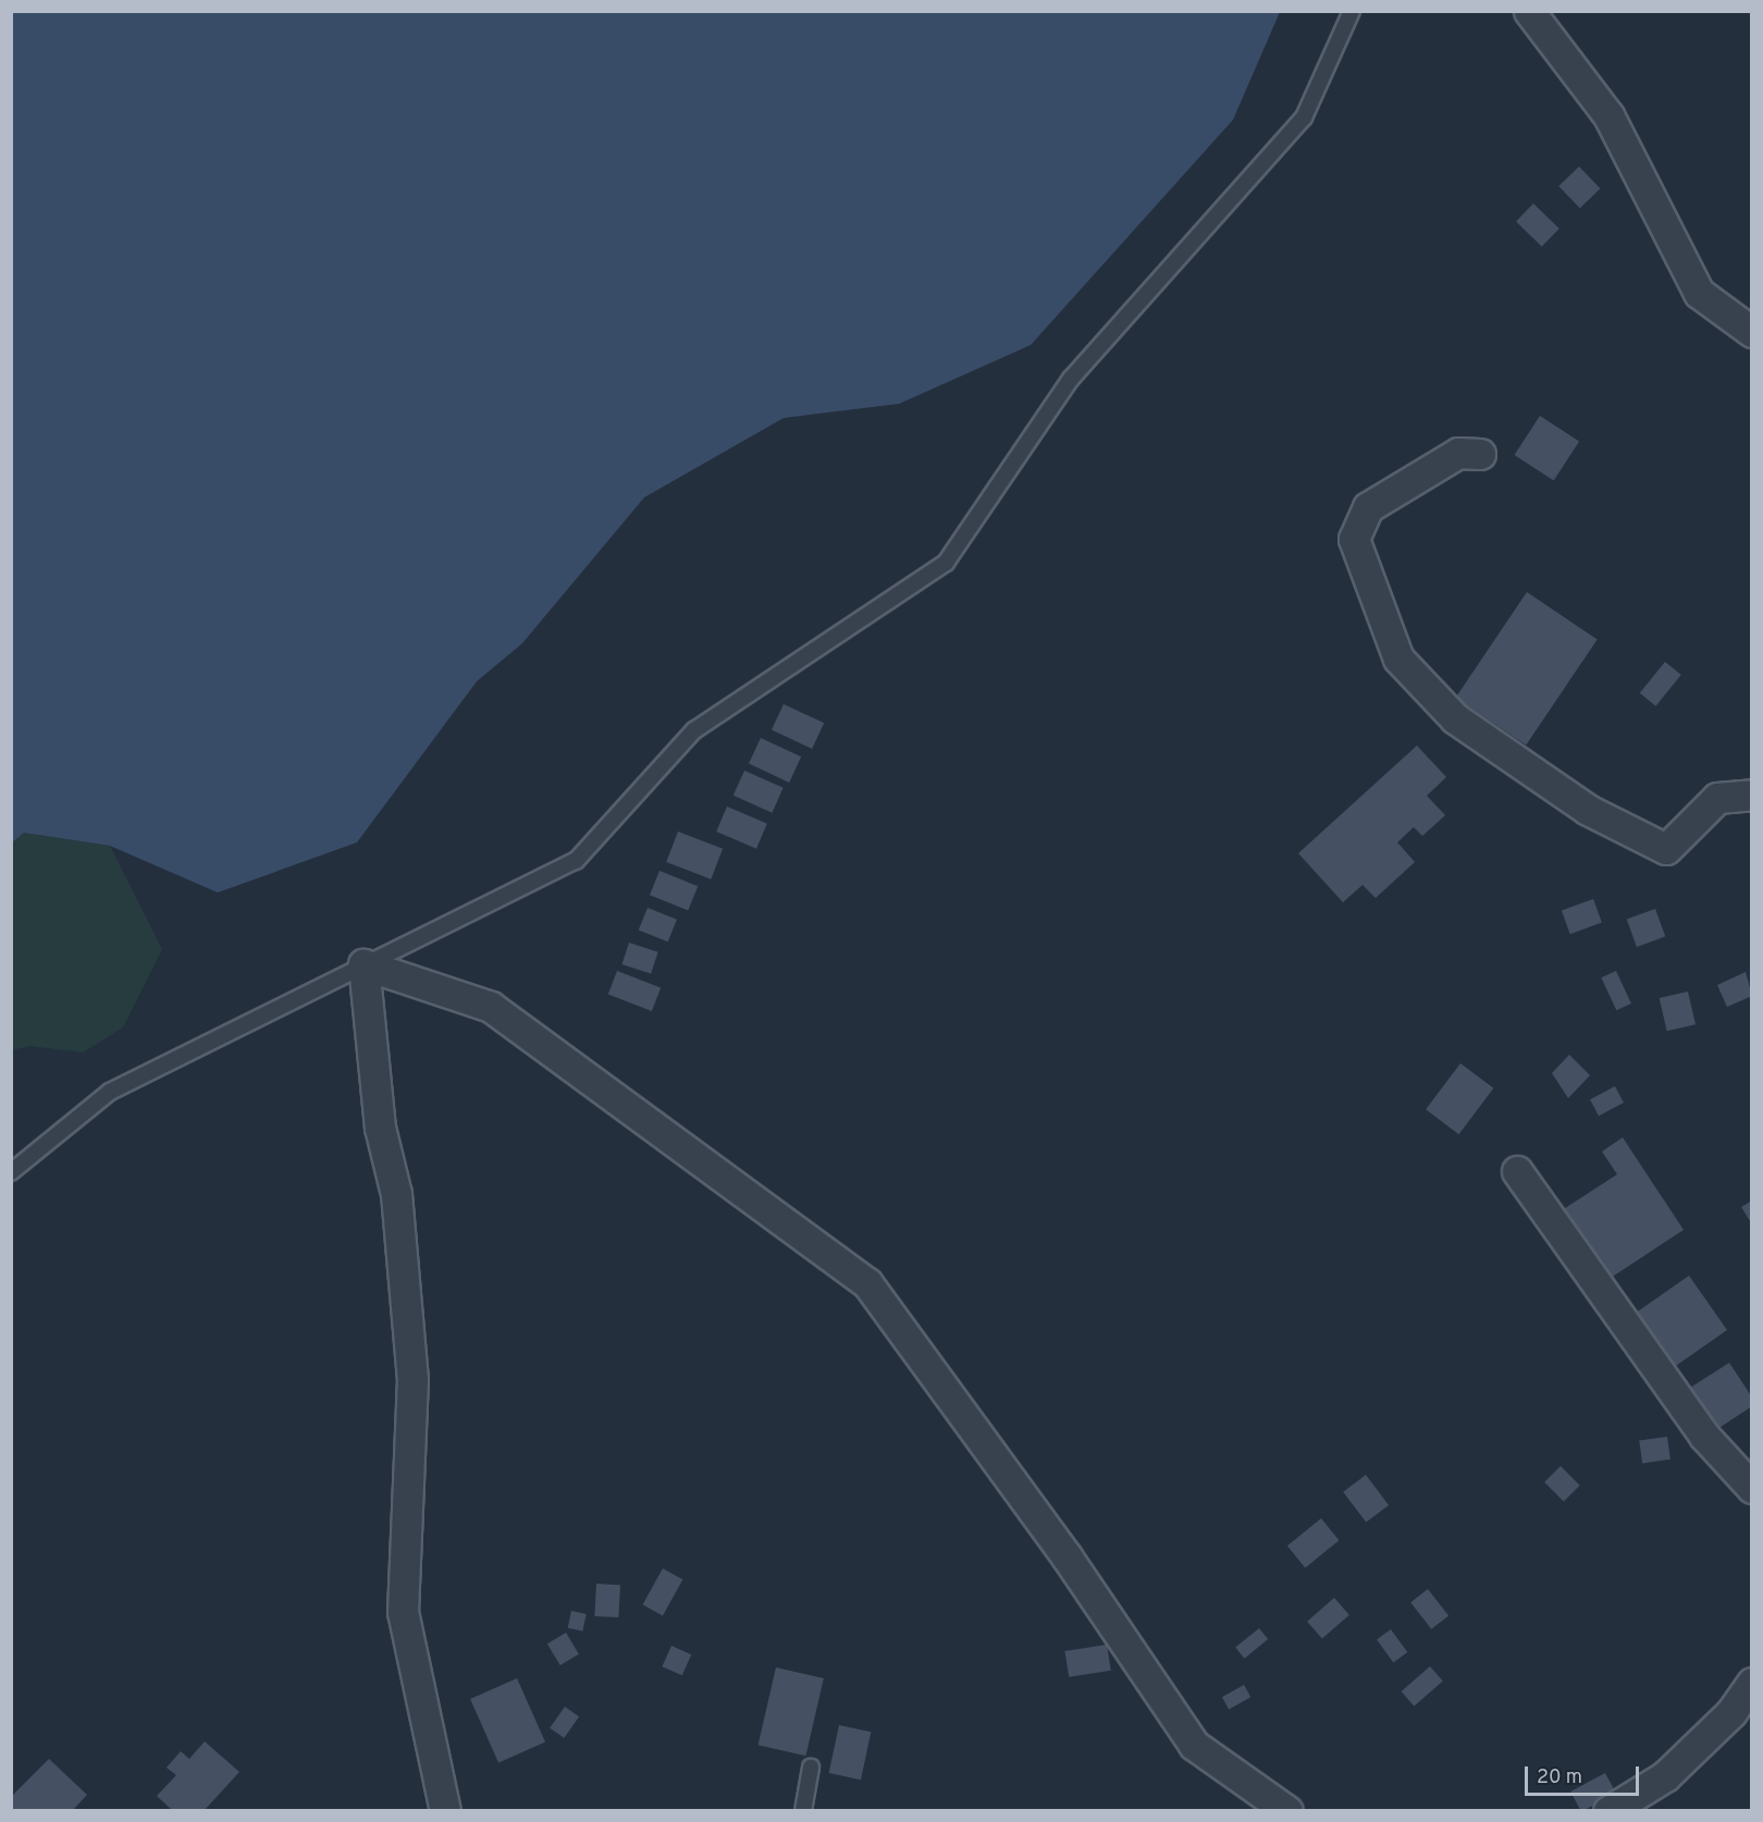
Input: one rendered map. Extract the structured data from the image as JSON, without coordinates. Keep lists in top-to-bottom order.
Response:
{
  "scale_bar": "20 m"
}
